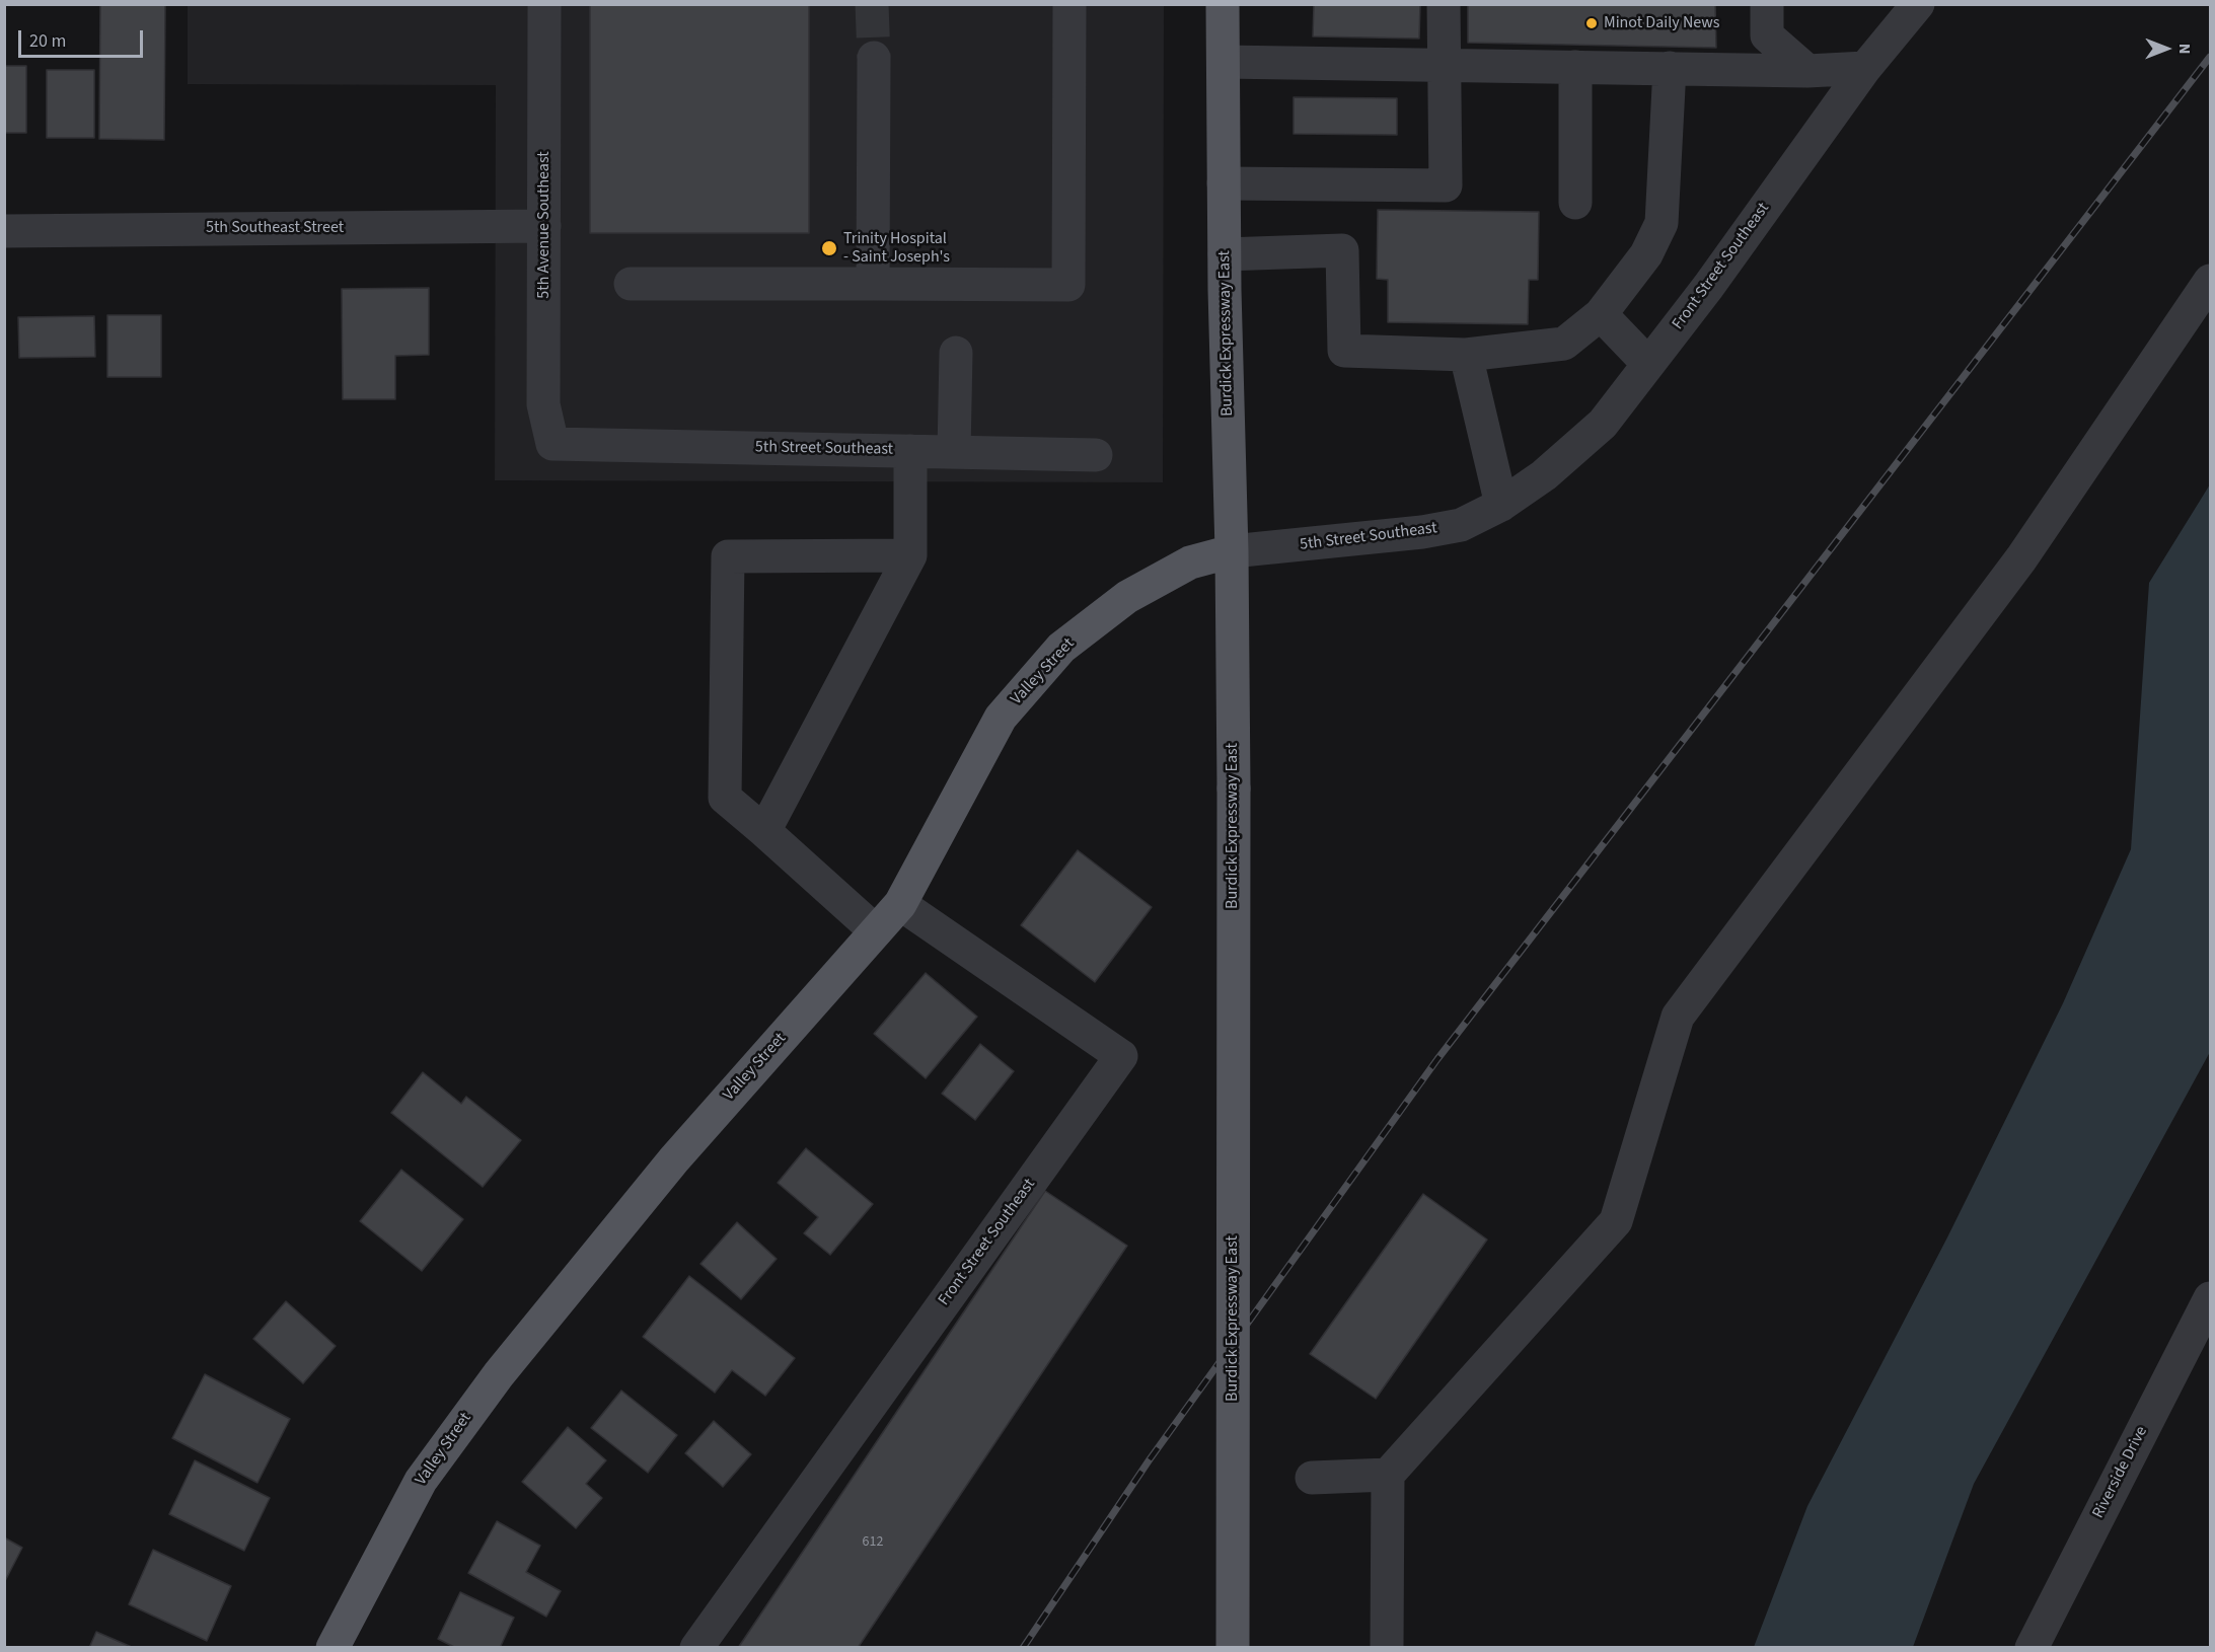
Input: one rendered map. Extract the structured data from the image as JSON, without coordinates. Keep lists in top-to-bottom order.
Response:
{
  "streets": {
    "main road": ["Burdick Expressway East", "Valley Street"],
    "street": [
      "5th Avenue Southeast",
      "5th Southeast Street",
      "Front Street Southeast",
      "5th Street Southeast",
      "Riverside Drive"
    ]
  },
  "crossings": [
    ["5th Avenue Southeast", "5th Southeast Street"],
    ["5th Avenue Southeast", "5th Street Southeast"],
    ["Front Street Southeast", "5th Street Southeast"],
    ["Front Street Southeast", "Valley Street"],
    ["Burdick Expressway East", "5th Street Southeast"],
    ["Burdick Expressway East", "Valley Street"],
    ["5th Street Southeast", "Valley Street"]
  ],
  "places": ["Minot Daily News", "Trinity Hospital - Saint Joseph's"],
  "house_numbers": ["612"],
  "scale_bar": "20 m",
  "north": "right"
}
